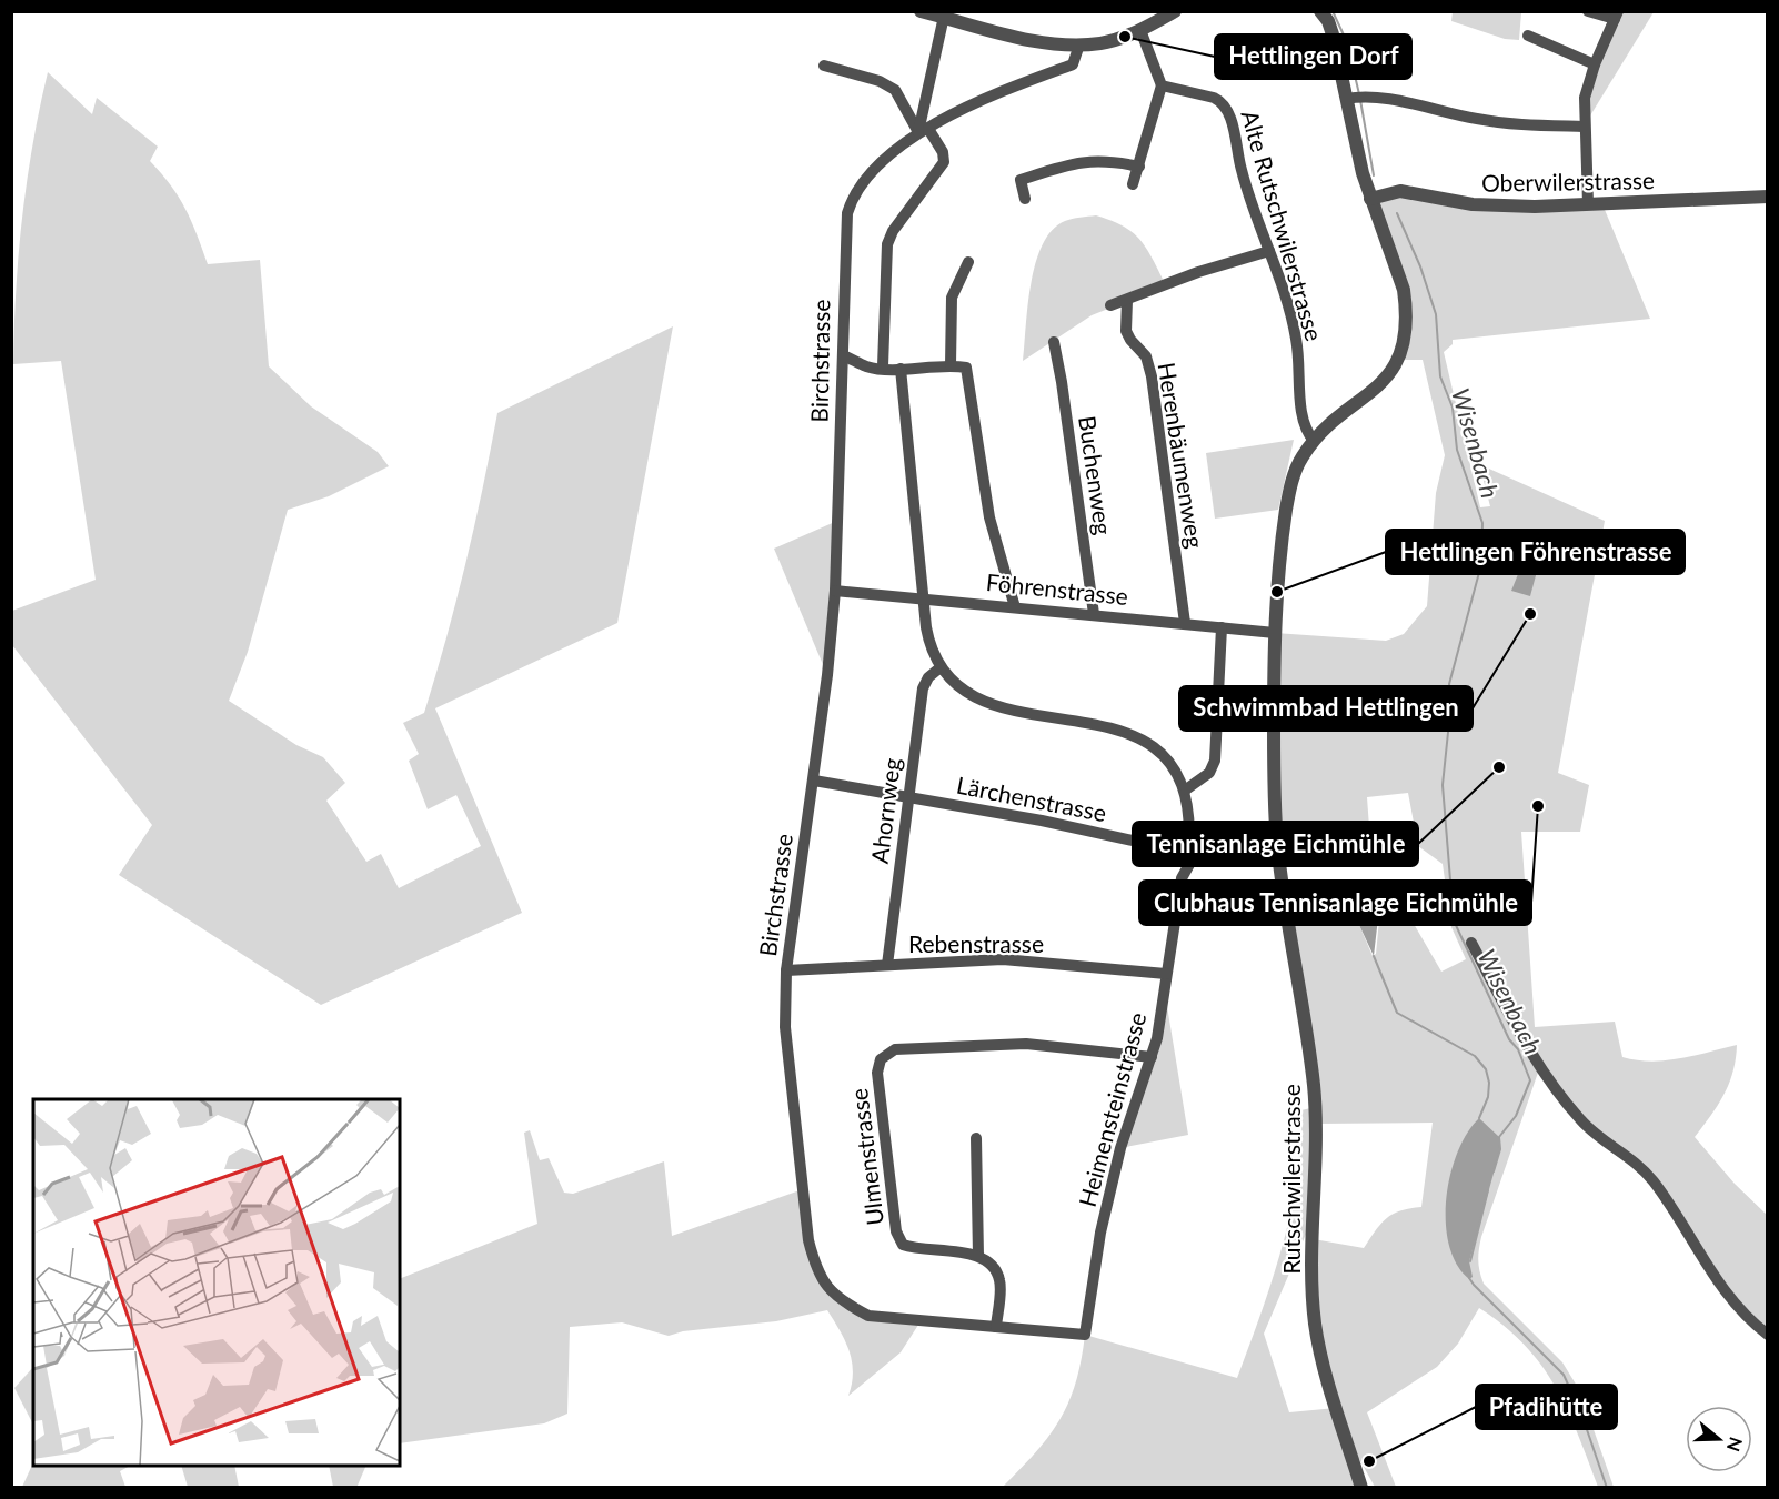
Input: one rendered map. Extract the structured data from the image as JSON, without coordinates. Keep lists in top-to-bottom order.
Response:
{
  "streets": {
    "street": [
      "Oberwilerstrasse",
      "Alte Rutschwilerstrasse",
      "Birchstrasse",
      "Herenbäumenweg",
      "Buchenweg",
      "Föhrenstrasse",
      "Lärchenstrasse",
      "Ahornweg",
      "Rebenstrasse",
      "Heimensteinstrasse",
      "Ulmenstrasse",
      "Rutschwilerstrasse"
    ]
  },
  "crossings": [
    ["Oberwilerstrasse", "Rutschwilerstrasse"],
    ["Alte Rutschwilerstrasse", "Rutschwilerstrasse"],
    ["Birchstrasse", "Föhrenstrasse"],
    ["Birchstrasse", "Lärchenstrasse"],
    ["Birchstrasse", "Rebenstrasse"],
    ["Birchstrasse", "Heimensteinstrasse"],
    ["Herenbäumenweg", "Föhrenstrasse"],
    ["Buchenweg", "Föhrenstrasse"],
    ["Föhrenstrasse", "Rutschwilerstrasse"],
    ["Lärchenstrasse", "Ahornweg"],
    ["Lärchenstrasse", "Heimensteinstrasse"],
    ["Ahornweg", "Rebenstrasse"],
    ["Rebenstrasse", "Heimensteinstrasse"],
    ["Heimensteinstrasse", "Ulmenstrasse"]
  ],
  "water": ["Wisenbach"],
  "places": [
    "Hettlingen Dorf",
    "Hettlingen Föhrenstrasse",
    "Schwimmbad Hettlingen",
    "Tennisanlage Eichmühle",
    "Clubhaus Tennisanlage Eichmühle",
    "Pfadihütte"
  ],
  "north": "right"
}
